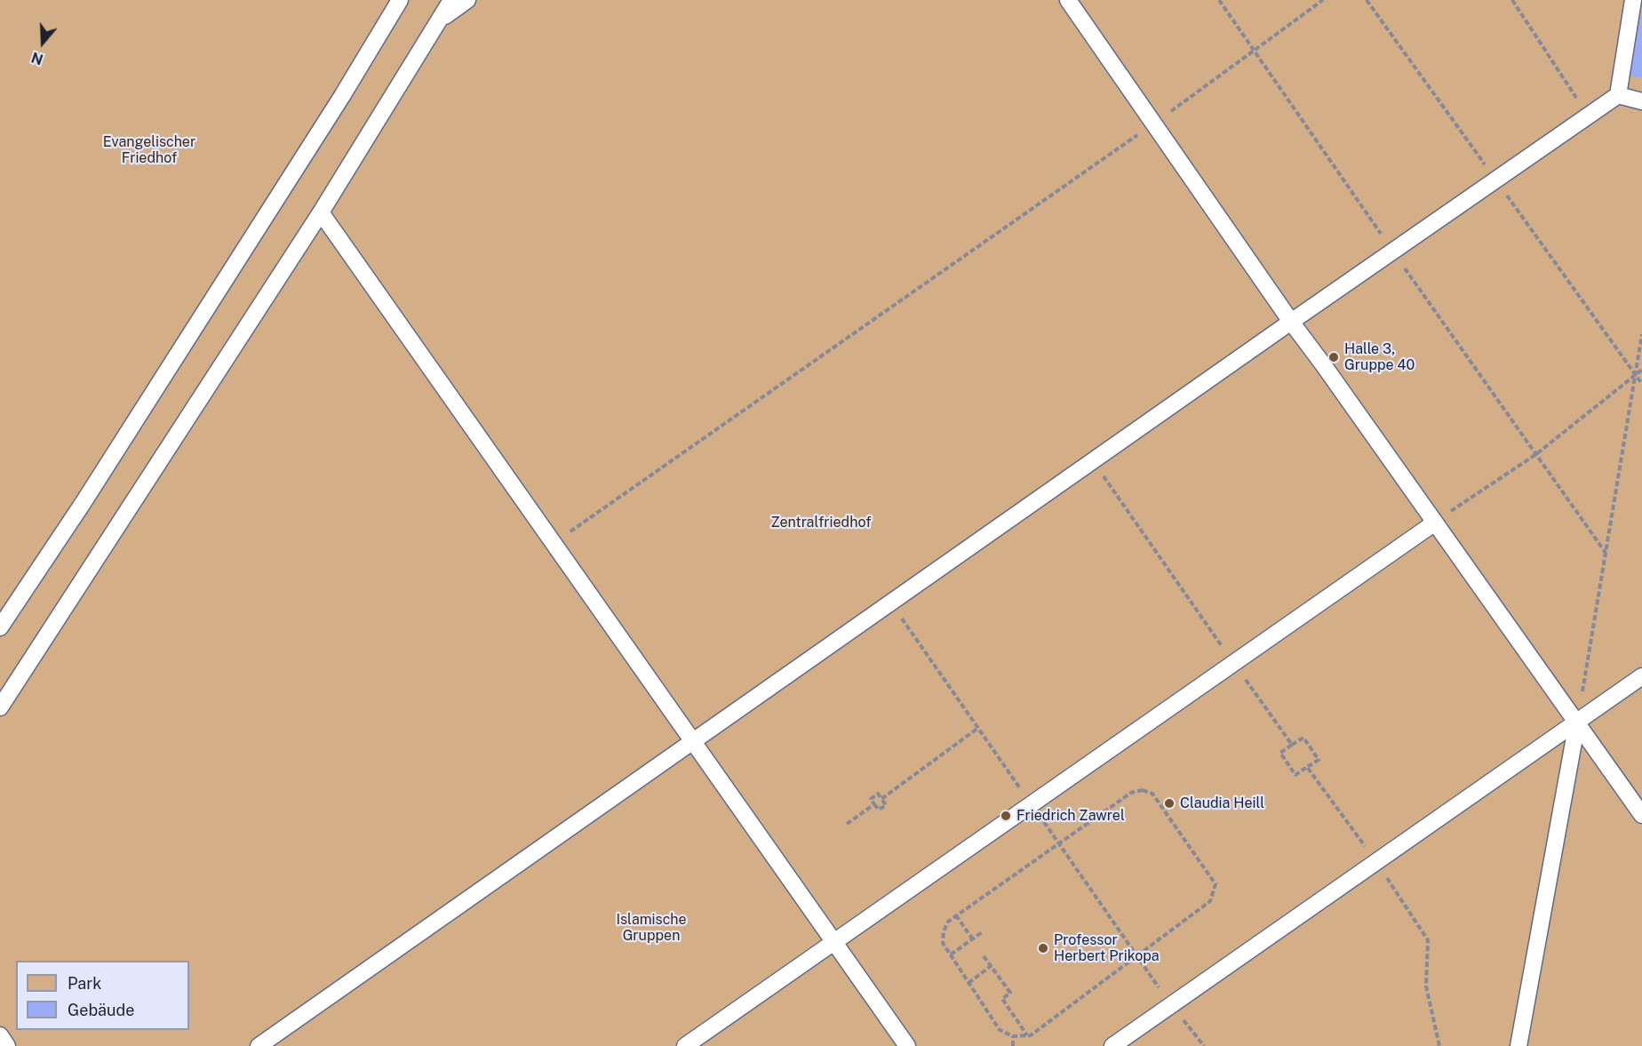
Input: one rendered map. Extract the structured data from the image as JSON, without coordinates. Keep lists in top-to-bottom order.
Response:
{
  "parks": ["Evangelischer Friedhof", "Zentralfriedhof", "Islamische Gruppen"],
  "places": [
    "Halle 3, Gruppe 40",
    "Claudia Heill",
    "Friedrich Zawrel",
    "Professor Herbert Prikopa"
  ],
  "legend": ["Park", "Gebäude"],
  "north": "bottom"
}
